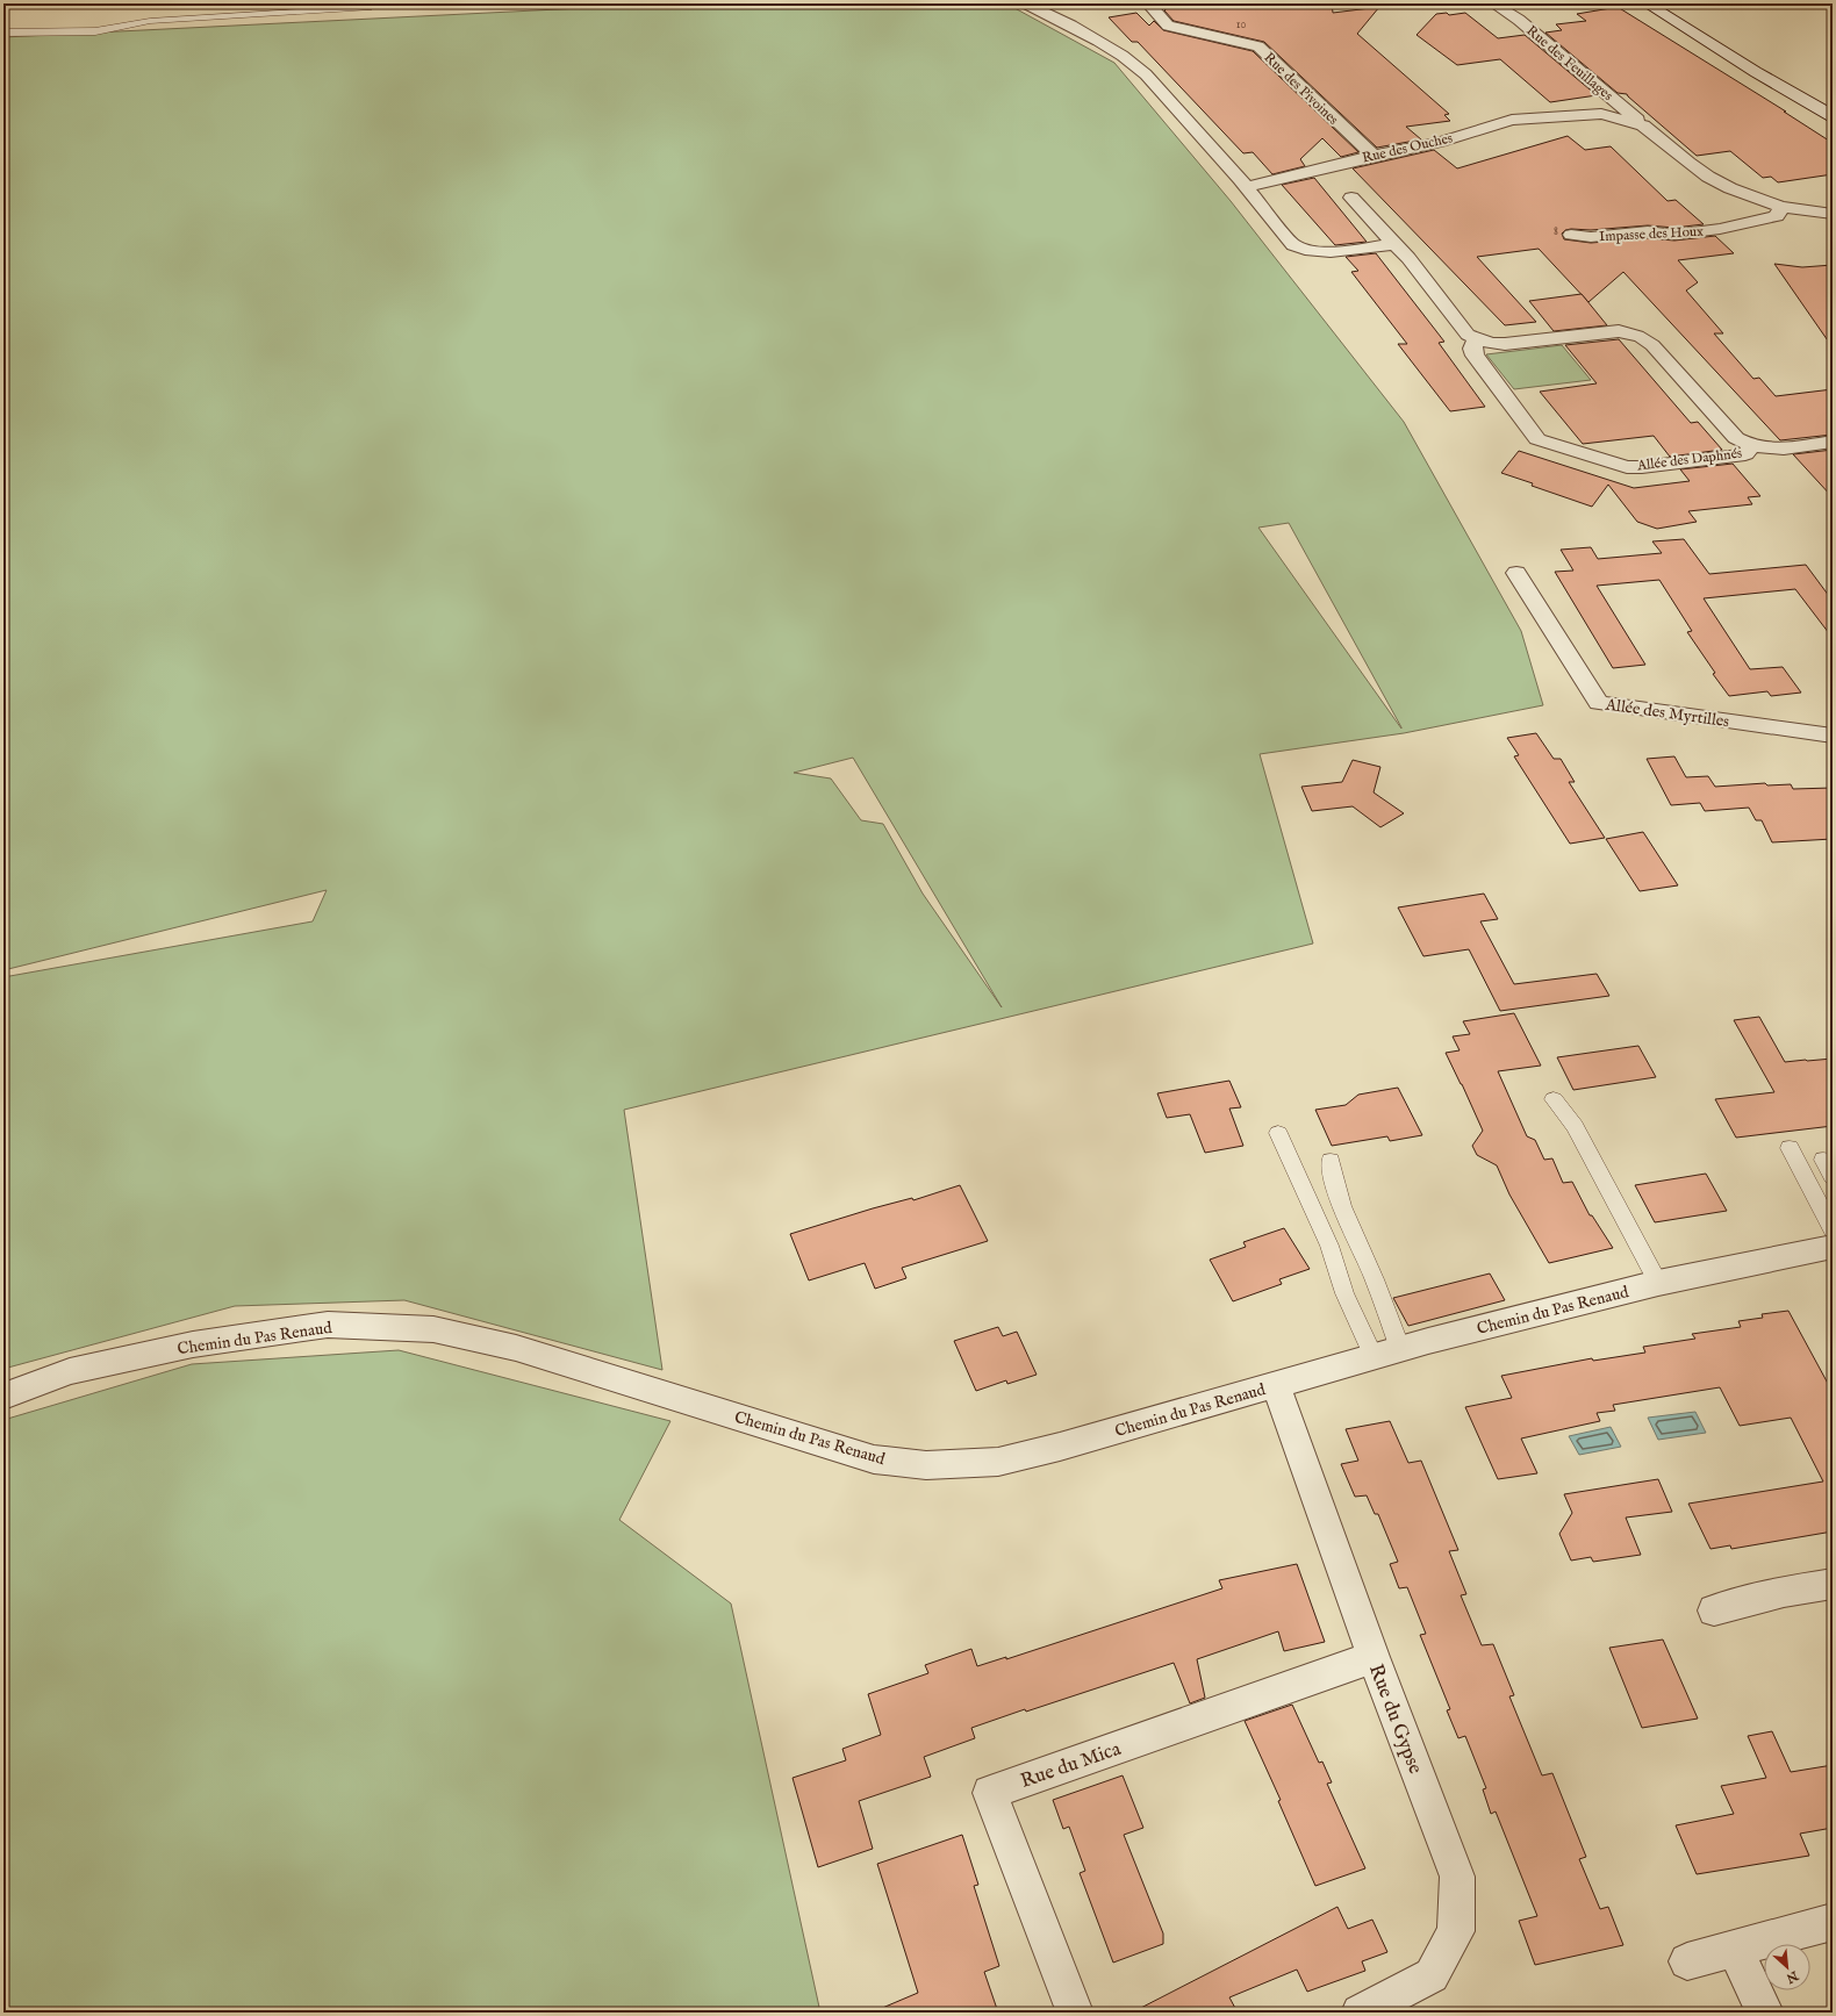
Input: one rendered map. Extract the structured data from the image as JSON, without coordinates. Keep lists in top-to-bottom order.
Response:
{
  "streets": {
    "street": [
      "Rue des Feuillages",
      "Rue des Pivoines",
      "Rue des Ouches",
      "Impasse des Houx",
      "Allée des Daphnés",
      "Allée des Myrtilles",
      "Chemin du Pas Renaud",
      "Rue du Gypse",
      "Rue du Mica"
    ]
  },
  "crossings": [
    ["Rue des Feuillages", "Rue des Ouches"],
    ["Rue des Pivoines", "Rue des Ouches"],
    ["Rue des Ouches", "Impasse des Houx"],
    ["Chemin du Pas Renaud", "Rue du Gypse"],
    ["Rue du Gypse", "Rue du Mica"]
  ],
  "house_numbers": ["10", "8"],
  "north": "bottom right"
}
